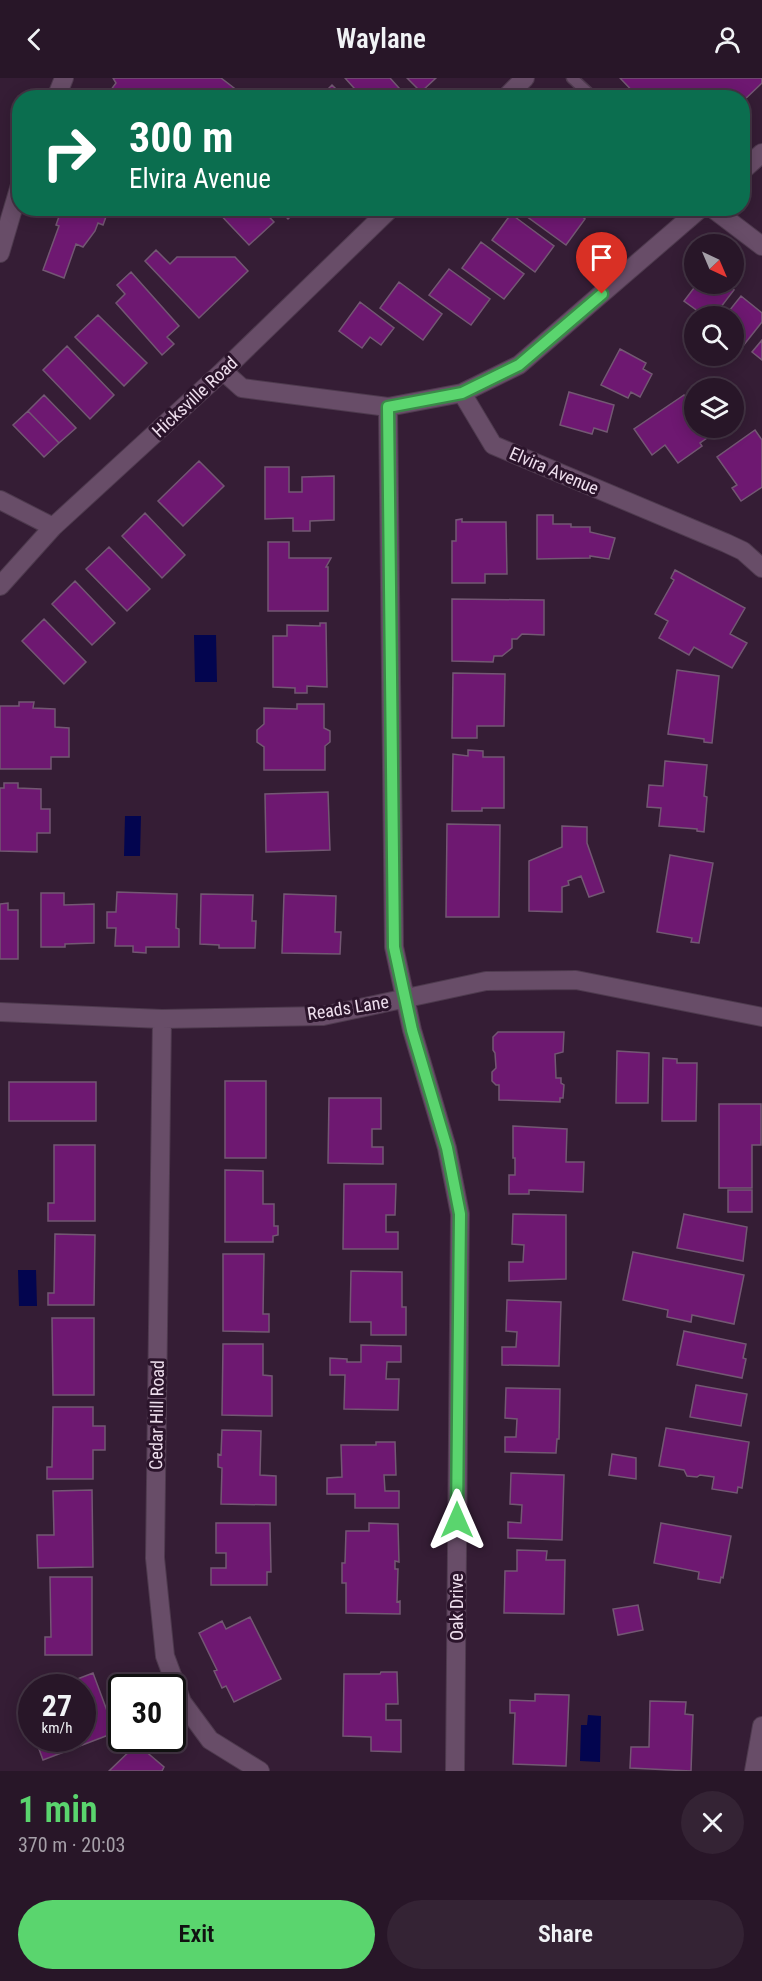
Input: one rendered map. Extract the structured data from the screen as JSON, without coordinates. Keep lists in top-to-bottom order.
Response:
{
  "streets": {
    "street": [
      "Hicksville Road",
      "Elvira Avenue",
      "Reads Lane",
      "Cedar Hill Road",
      "Oak Drive"
    ]
  },
  "crossings": [
    ["Reads Lane", "Cedar Hill Road"],
    ["Reads Lane", "Oak Drive"]
  ],
  "north": "bottom right",
  "page": {
    "header": "Waylane",
    "turn": ["300 m", "Elvira Avenue"],
    "speed": "27 km/h",
    "limit": "30",
    "heading": ["1 min", "370 m · 20:03"],
    "buttons": ["Exit", "Share"]
  }
}
